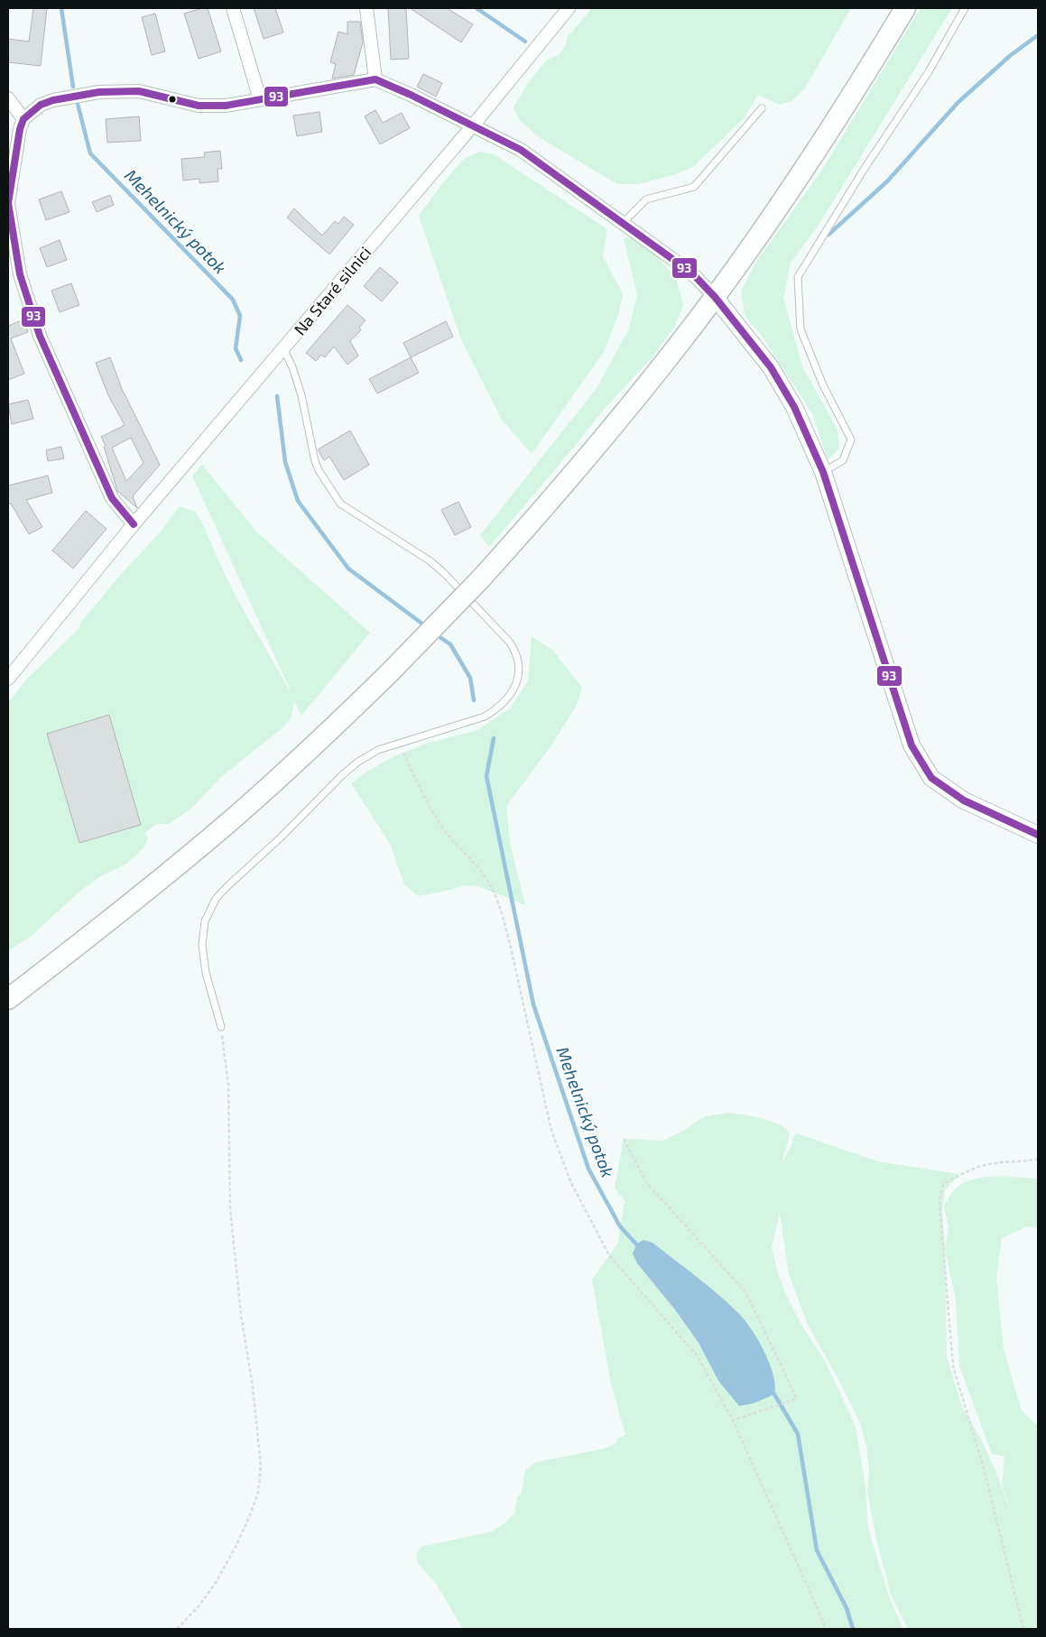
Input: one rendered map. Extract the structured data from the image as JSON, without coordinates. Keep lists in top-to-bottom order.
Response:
{
  "streets": {
    "street": ["Na Staré silnici"]
  },
  "water": ["Mehelnický potok"],
  "lines": ["transit line 93"]
}
